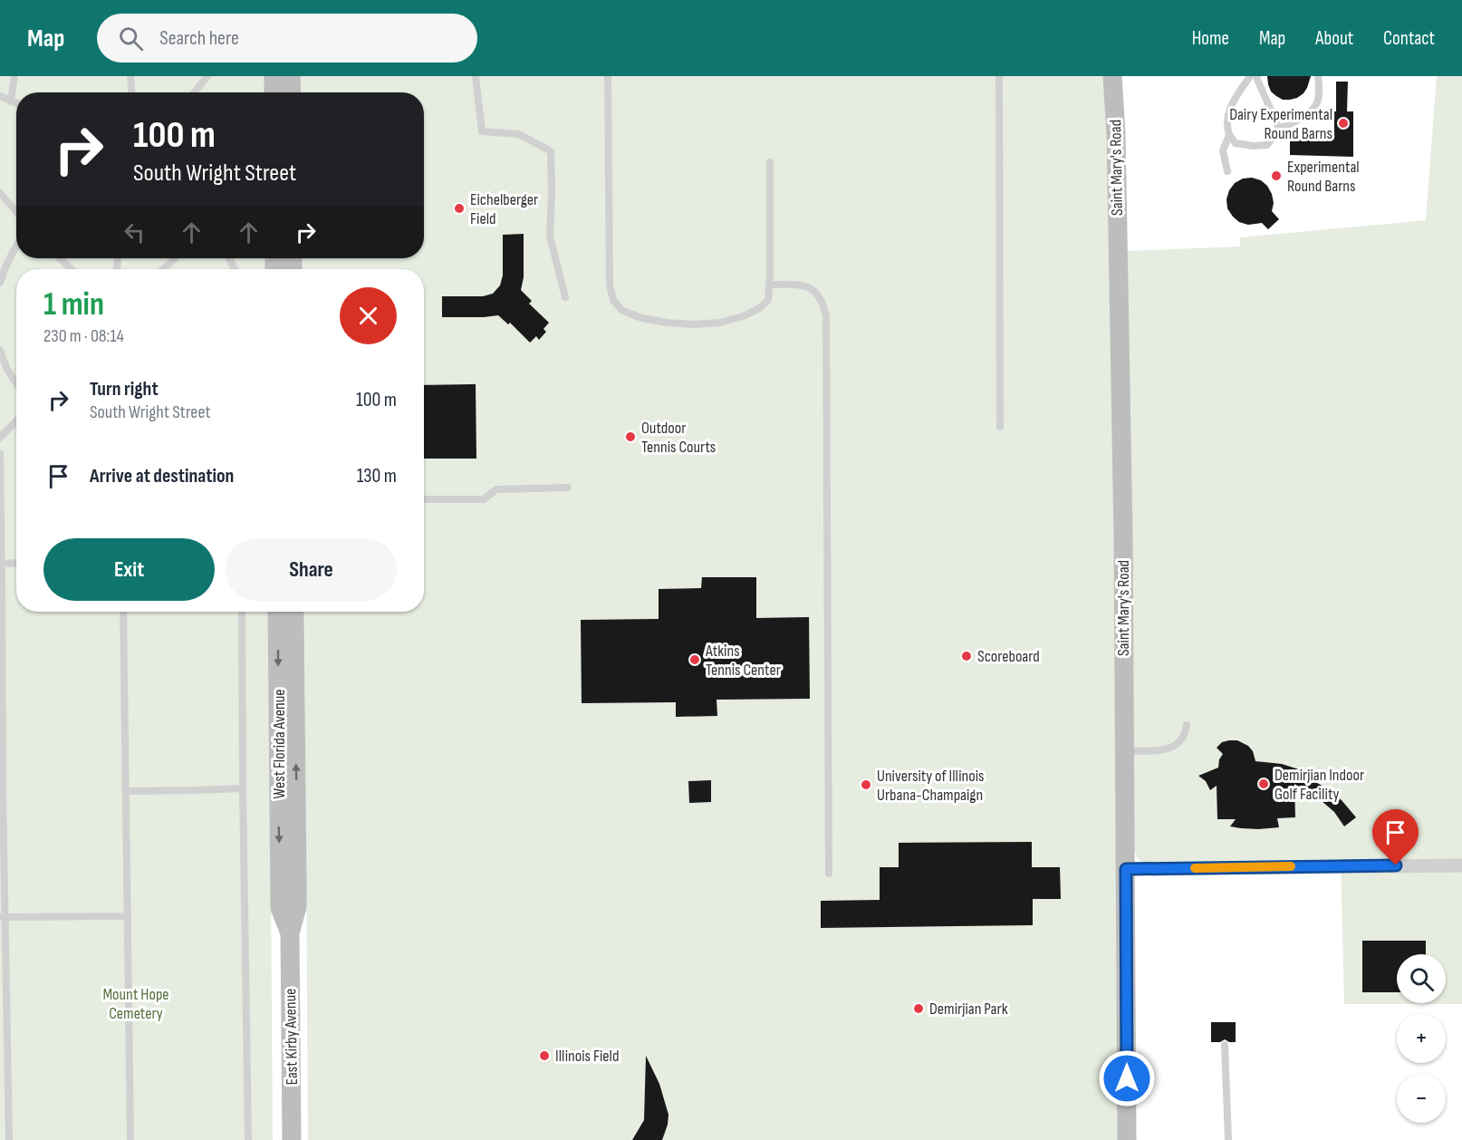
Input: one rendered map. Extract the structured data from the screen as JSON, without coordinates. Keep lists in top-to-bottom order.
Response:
{
  "streets": {
    "street": ["Saint Mary's Road", "West Florida Avenue", "East Kirby Avenue"]
  },
  "crossings": [
    ["West Florida Avenue", "East Kirby Avenue"]
  ],
  "parks": ["Mount Hope Cemetery"],
  "places": [
    "Dairy Experimental Round Barns",
    "Experimental Round Barns",
    "Eichelberger Field",
    "Outdoor Tennis Courts",
    "Scoreboard",
    "Atkins Tennis Center",
    "Demirjian Indoor Golf Facility",
    "University of Illinois Urbana-Champaign",
    "Demirjian Park",
    "Illinois Field"
  ],
  "page": {
    "header": "Map",
    "search": "Search here",
    "nav": [
      "Home",
      "Map",
      "About",
      "Contact"
    ],
    "turn": ["100 m", "South Wright Street"],
    "heading": ["1 min", "230 m · 08:14"],
    "list": [
      {
        "name": "Turn right",
        "note": "South Wright Street",
        "value": "100 m"
      },
      {
        "name": "Arrive at destination",
        "value": "130 m"
      }
    ],
    "buttons": ["Exit", "Share"],
    "map_buttons": ["+", "−"]
  }
}
